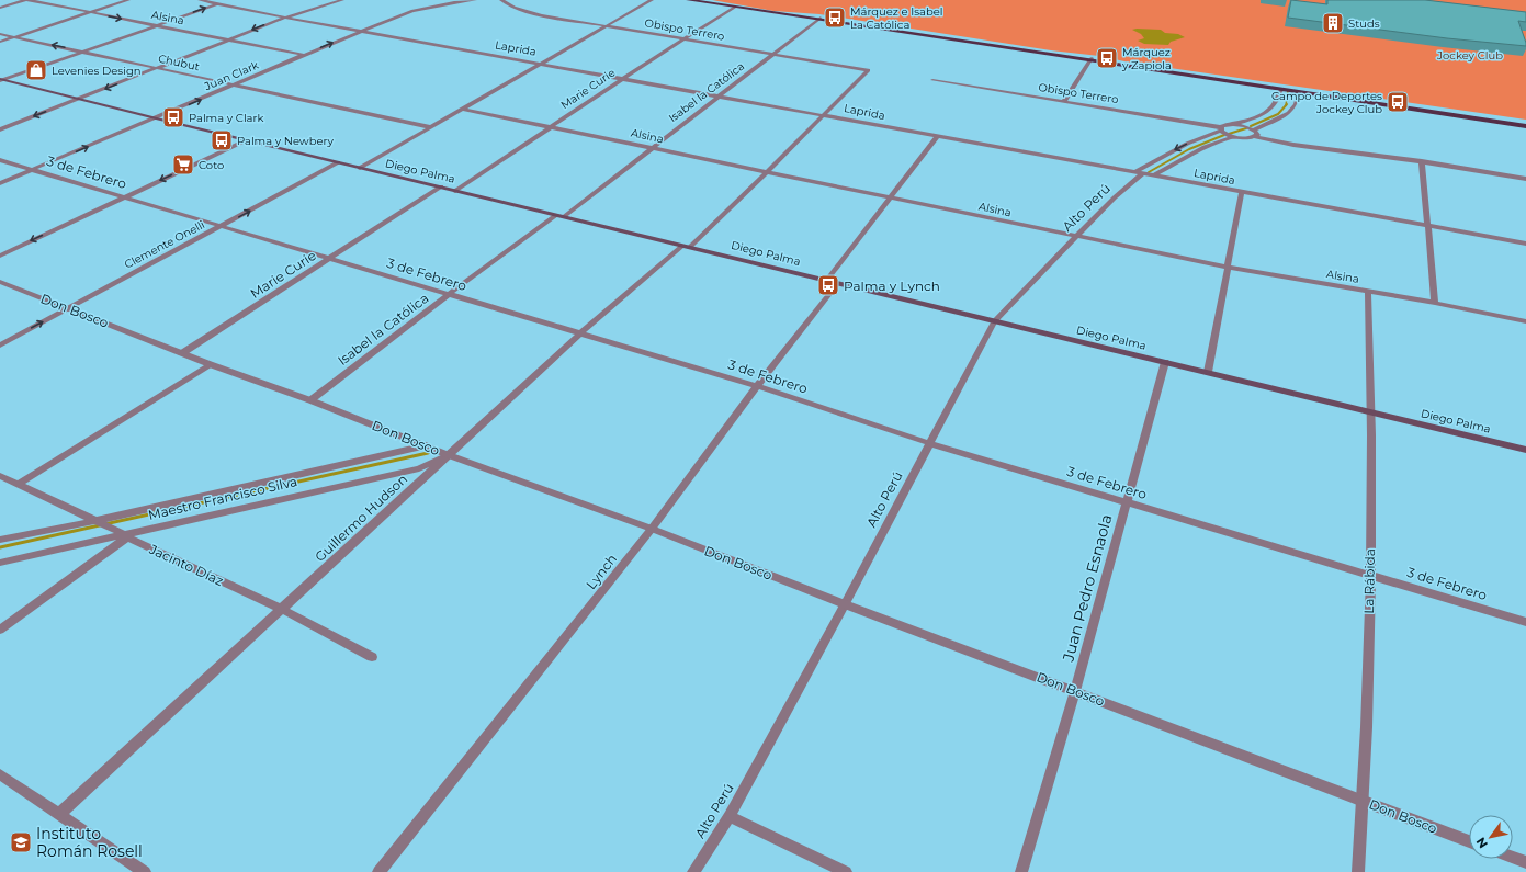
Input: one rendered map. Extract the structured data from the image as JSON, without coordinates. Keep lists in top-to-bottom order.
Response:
{
  "streets": {
    "main road": ["Diego Palma"],
    "street": [
      "Alsina",
      "Obispo Terrero",
      "Laprida",
      "Chubut",
      "Juan Clark",
      "Marie Curie",
      "Isabel la Católica",
      "3 de Febrero",
      "Alto Perú",
      "Clemente Onelli",
      "Don Bosco",
      "Maestro Francisco Silva",
      "Guillermo Hudson",
      "Jacinto Díaz",
      "Lynch",
      "La Rábida",
      "Juan Pedro Esnaola"
    ]
  },
  "crossings": [
    ["Alsina", "Juan Clark"],
    ["Alsina", "Marie Curie"],
    ["Alsina", "Isabel la Católica"],
    ["Alsina", "Alto Perú"],
    ["Alsina", "Guillermo Hudson"],
    ["Alsina", "La Rábida"],
    ["Obispo Terrero", "Marie Curie"],
    ["Obispo Terrero", "Isabel la Católica"],
    ["Obispo Terrero", "Guillermo Hudson"],
    ["Laprida", "Juan Clark"],
    ["Laprida", "Marie Curie"],
    ["Laprida", "Isabel la Católica"],
    ["Laprida", "Alto Perú"],
    ["Laprida", "Guillermo Hudson"],
    ["Chubut", "Juan Clark"],
    ["Juan Clark", "Diego Palma"],
    ["Juan Clark", "3 de Febrero"],
    ["Marie Curie", "Diego Palma"],
    ["Marie Curie", "3 de Febrero"],
    ["Marie Curie", "Don Bosco"],
    ["Isabel la Católica", "Diego Palma"],
    ["Isabel la Católica", "3 de Febrero"],
    ["Isabel la Católica", "Don Bosco"],
    ["Diego Palma", "Alto Perú"],
    ["Diego Palma", "Clemente Onelli"],
    ["Diego Palma", "Guillermo Hudson"],
    ["Diego Palma", "Lynch"],
    ["Diego Palma", "La Rábida"],
    ["Diego Palma", "Juan Pedro Esnaola"],
    ["3 de Febrero", "Alto Perú"],
    ["3 de Febrero", "Clemente Onelli"],
    ["3 de Febrero", "Guillermo Hudson"],
    ["3 de Febrero", "Lynch"],
    ["3 de Febrero", "La Rábida"],
    ["3 de Febrero", "Juan Pedro Esnaola"],
    ["Alto Perú", "Don Bosco"],
    ["Clemente Onelli", "Don Bosco"],
    ["Don Bosco", "Maestro Francisco Silva"],
    ["Don Bosco", "Guillermo Hudson"],
    ["Don Bosco", "Lynch"],
    ["Don Bosco", "La Rábida"],
    ["Don Bosco", "Juan Pedro Esnaola"],
    ["Maestro Francisco Silva", "Guillermo Hudson"],
    ["Maestro Francisco Silva", "Jacinto Díaz"],
    ["Guillermo Hudson", "Jacinto Díaz"]
  ],
  "parks": ["Jockey Club"],
  "places": {
    "bus stop": [
      "Márquez e Isabel La Católica",
      "Márquez y Zapiola",
      "Campo de Deportes Jockey Club",
      "Palma y Clark",
      "Palma y Newbery",
      "Palma y Lynch"
    ],
    "building": ["Studs"],
    "shop": ["Levenies Design"],
    "supermarket": ["Coto"],
    "school or university": ["Instituto Román Rosell"]
  },
  "north": "bottom left"
}
